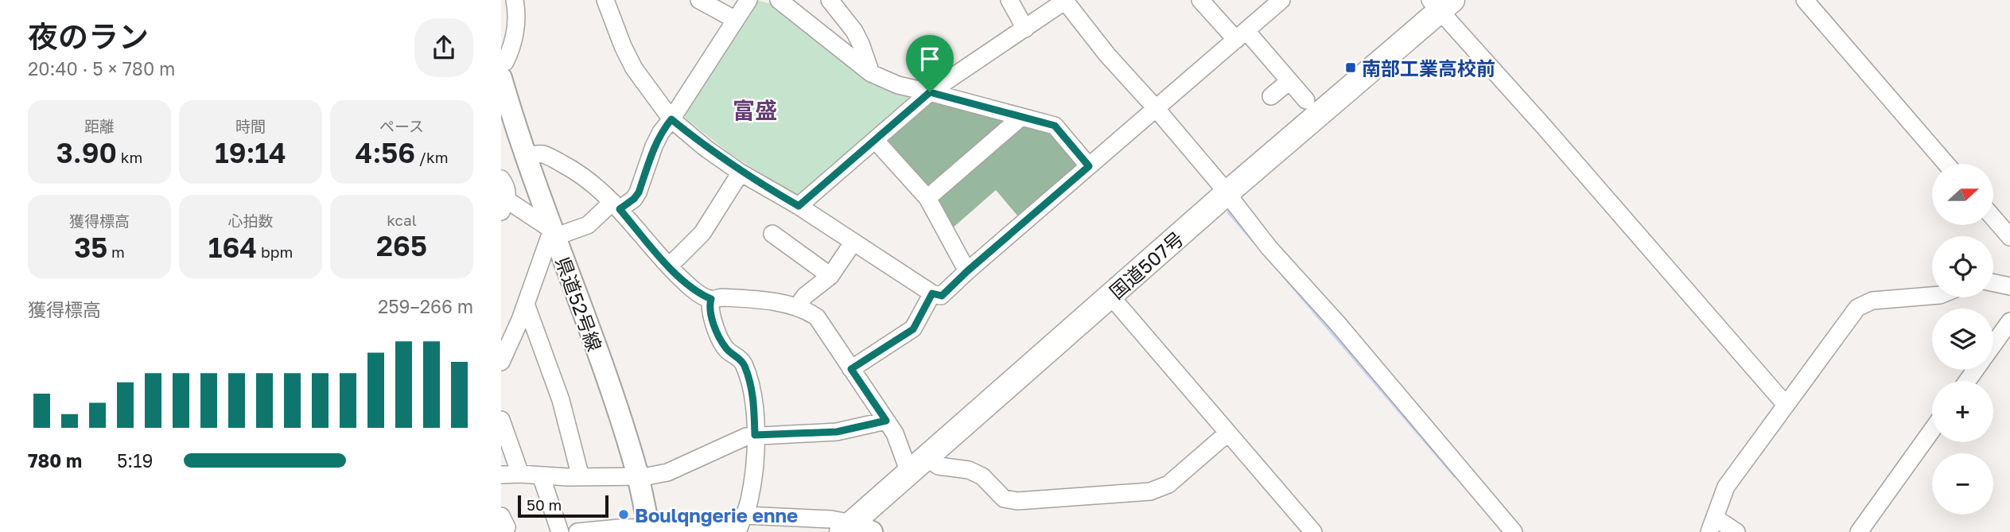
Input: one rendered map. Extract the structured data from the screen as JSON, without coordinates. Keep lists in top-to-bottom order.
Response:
{
  "streets": {
    "highway": ["国道507号"],
    "main road": ["県道52号線"]
  },
  "districts": ["富盛"],
  "places": {
    "transit": ["南部工業高校前"],
    "other": ["Boulqngerie enne"]
  },
  "scale_bar": "50 m",
  "north": "right",
  "page": {
    "heading": ["夜のラン", "20:40 · 5 × 780 m"],
    "stats": [
      ["距離", "3.90 km"],
      ["時間", "19:14"],
      ["ペース", "4:56 /km"],
      ["獲得標高", "35 m"],
      ["心拍数", "164 bpm"],
      ["kcal", "265"]
    ],
    "map_buttons": ["+", "−"],
    "chart": ["獲得標高", "259–266 m"],
    "list": [
      {
        "name": "780 m",
        "note": "5:19"
      }
    ],
    "scale": "50 m"
  }
}
